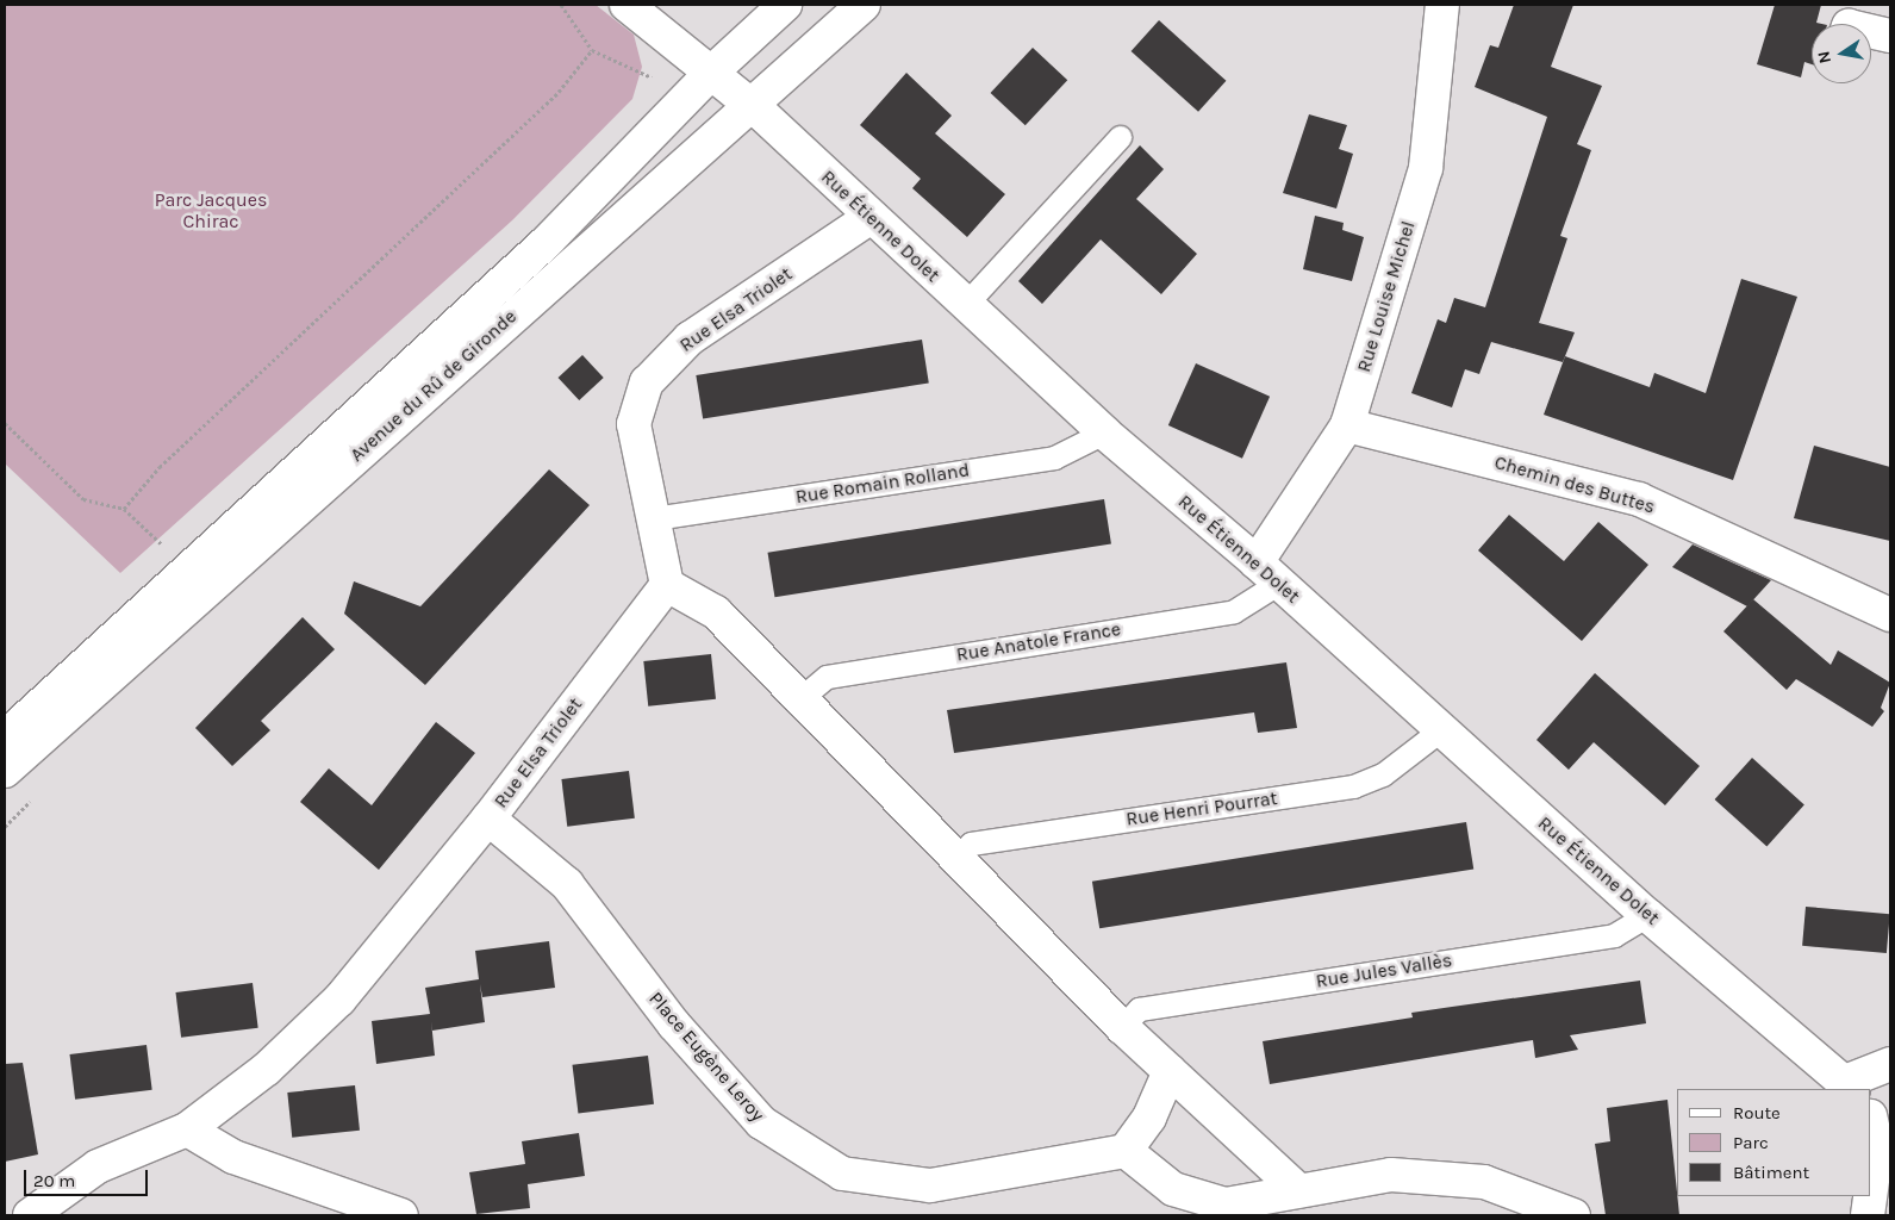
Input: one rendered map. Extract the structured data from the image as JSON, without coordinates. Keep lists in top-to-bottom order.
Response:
{
  "streets": {
    "street": [
      "Rue Étienne Dolet",
      "Rue Louise Michel",
      "Rue Elsa Triolet",
      "Avenue du Rû de Gironde",
      "Chemin des Buttes",
      "Place Eugène Leroy"
    ],
    "lane": [
      "Rue Romain Rolland",
      "Rue Anatole France",
      "Rue Henri Pourrat",
      "Rue Jules Vallès"
    ]
  },
  "crossings": [
    ["Rue Étienne Dolet", "Rue Louise Michel"],
    ["Rue Étienne Dolet", "Rue Elsa Triolet"],
    ["Rue Étienne Dolet", "Avenue du Rû de Gironde"],
    ["Rue Étienne Dolet", "Rue Romain Rolland"],
    ["Rue Étienne Dolet", "Rue Anatole France"],
    ["Rue Étienne Dolet", "Rue Henri Pourrat"],
    ["Rue Étienne Dolet", "Rue Jules Vallès"],
    ["Rue Louise Michel", "Chemin des Buttes"],
    ["Rue Louise Michel", "Rue Anatole France"],
    ["Rue Elsa Triolet", "Rue Romain Rolland"],
    ["Rue Elsa Triolet", "Place Eugène Leroy"]
  ],
  "parks": ["Parc Jacques Chirac"],
  "legend": ["Route", "Parc", "Bâtiment"],
  "scale_bar": "20 m",
  "north": "left"
}
